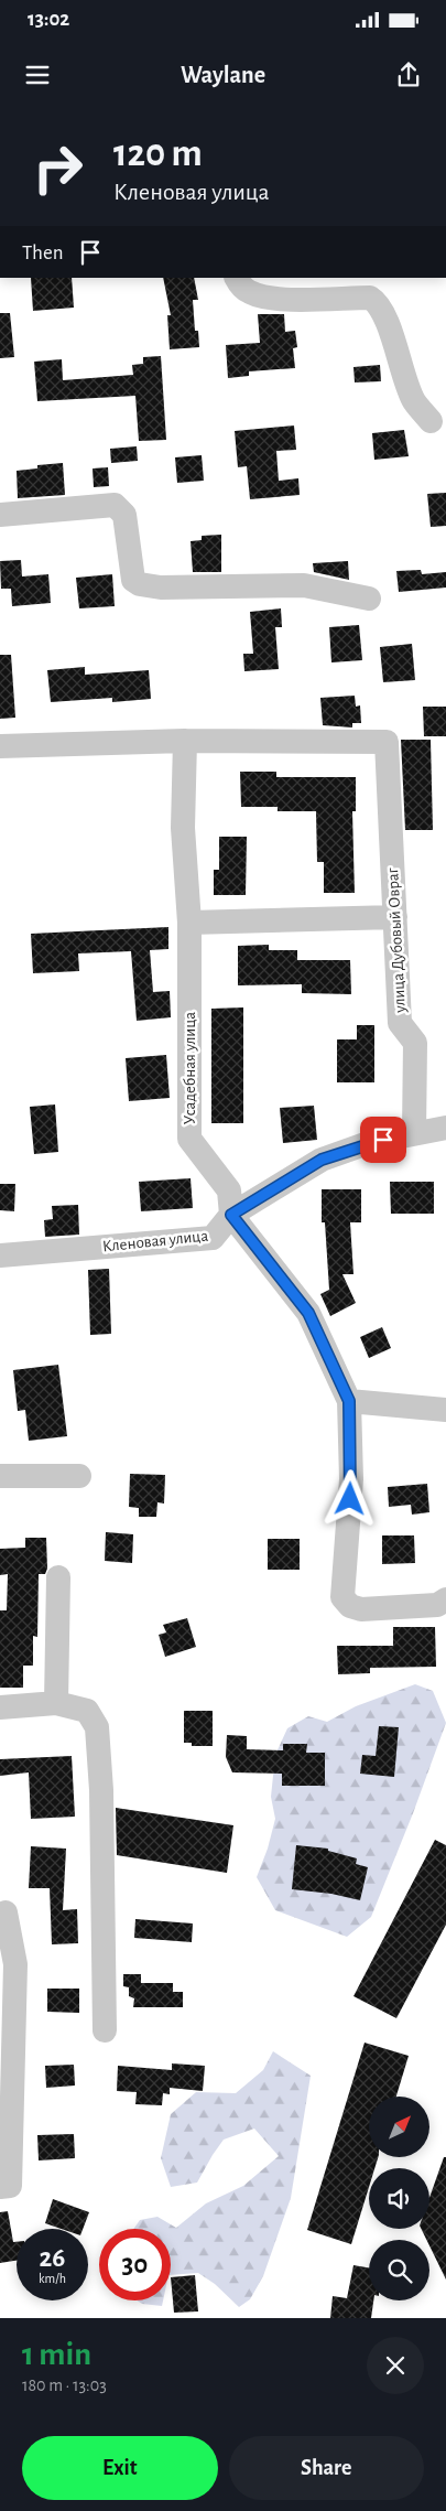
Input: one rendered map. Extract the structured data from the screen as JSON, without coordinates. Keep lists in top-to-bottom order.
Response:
{
  "streets": {
    "street": ["улица Дубовый Овраг", "Усадебная улица", "Кленовая улица"]
  },
  "crossings": [
    ["улица Дубовый Овраг", "Усадебная улица"],
    ["улица Дубовый Овраг", "Кленовая улица"],
    ["Усадебная улица", "Кленовая улица"]
  ],
  "north": "top right",
  "page": {
    "status": "13:02",
    "header": "Waylane",
    "turn": ["120 m", "Кленовая улица"],
    "then": "Then",
    "speed": "26 km/h",
    "limit": "30",
    "heading": ["1 min", "180 m · 13:03"],
    "buttons": ["Exit", "Share"]
  }
}
